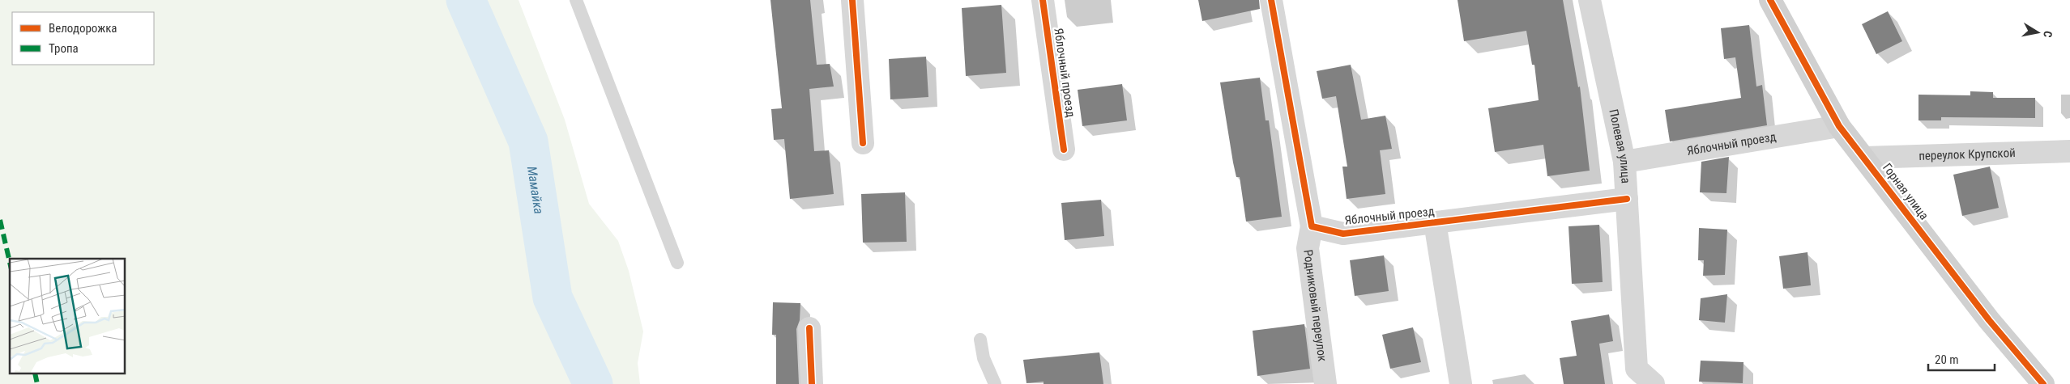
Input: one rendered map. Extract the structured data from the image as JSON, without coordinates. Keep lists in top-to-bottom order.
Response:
{
  "streets": {
    "street": [
      "Яблочный проезд",
      "Полевая улица",
      "переулок Крупской",
      "Горная улица",
      "Родниковый переулок"
    ]
  },
  "crossings": [
    ["Яблочный проезд", "Полевая улица"],
    ["Яблочный проезд", "Горная улица"],
    ["Яблочный проезд", "Родниковый переулок"],
    ["переулок Крупской", "Горная улица"]
  ],
  "water": ["Мамайка"],
  "legend": ["Велодорожка", "Тропа"],
  "scale_bar": "20 m",
  "north": "right"
}
